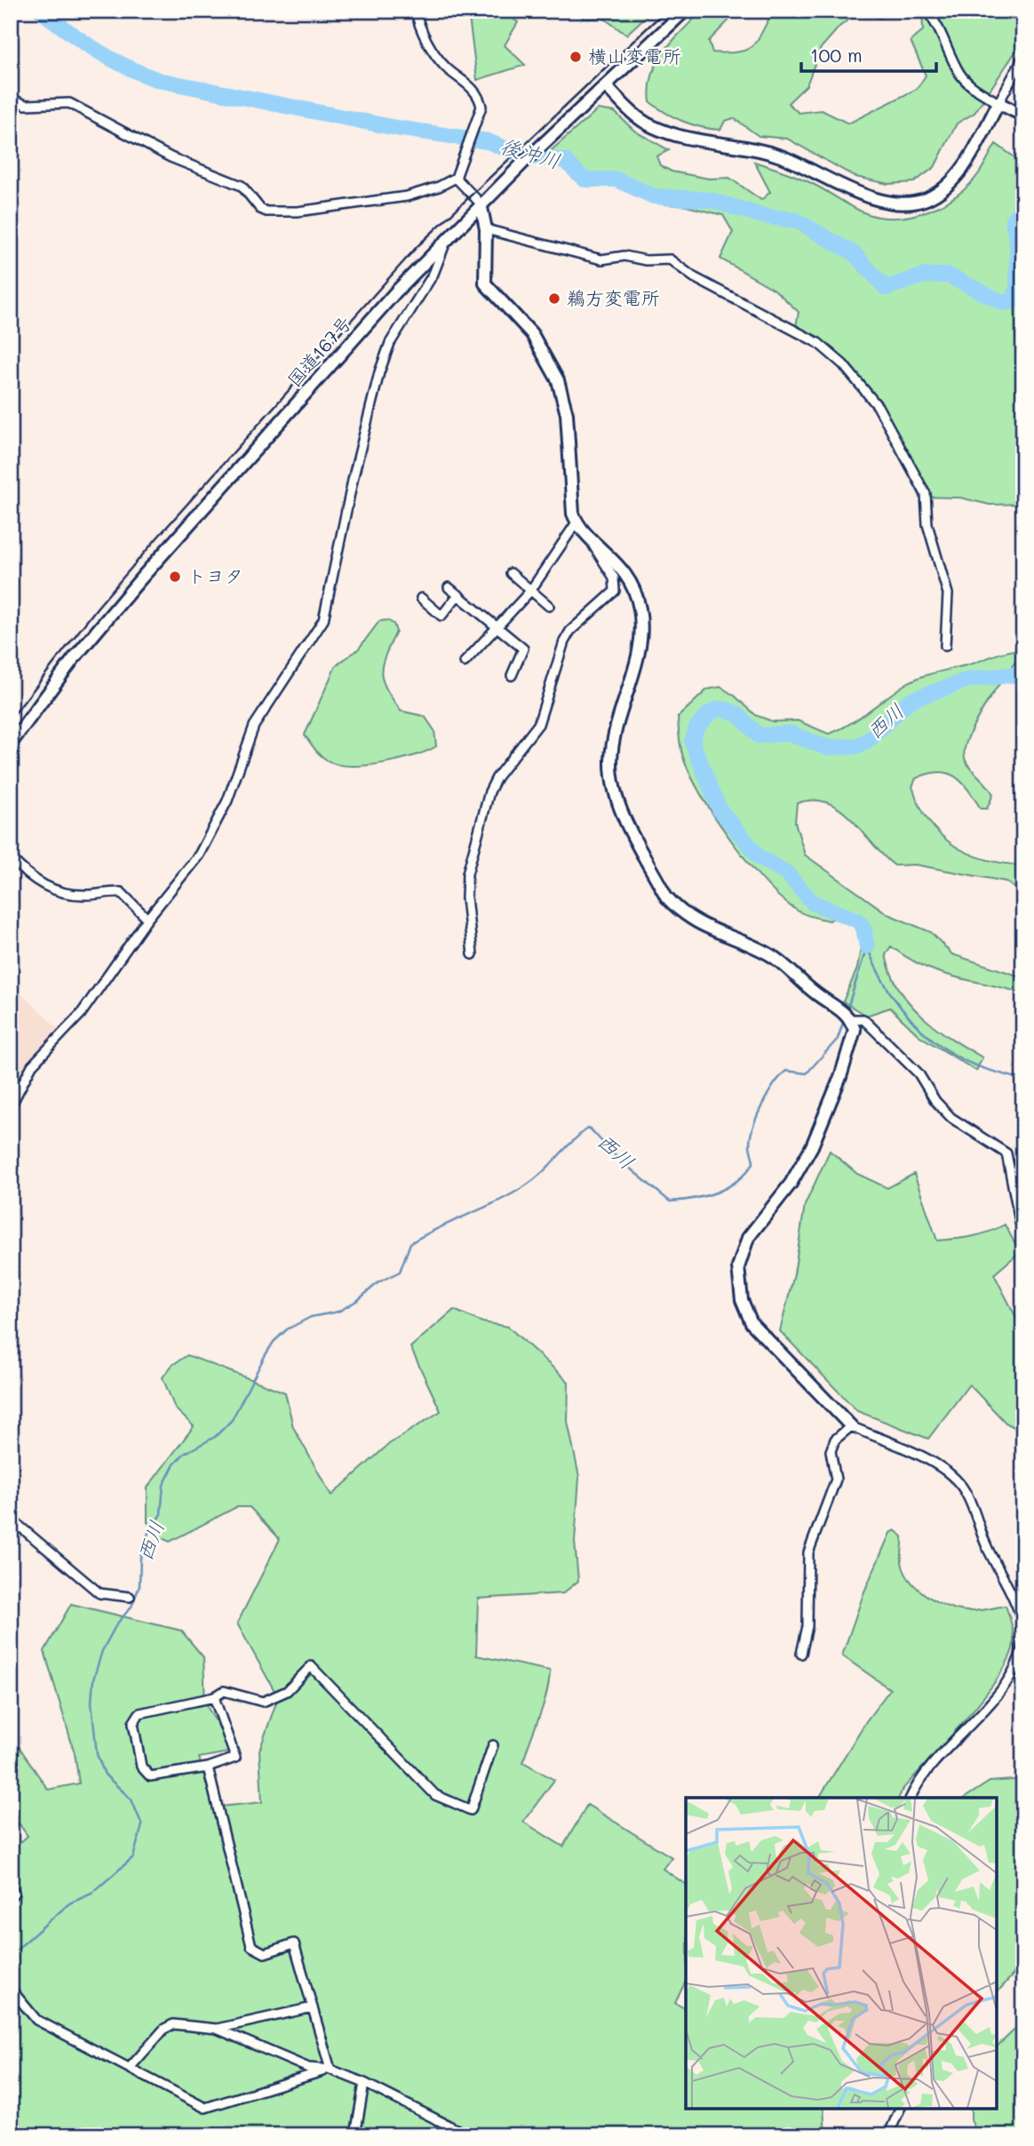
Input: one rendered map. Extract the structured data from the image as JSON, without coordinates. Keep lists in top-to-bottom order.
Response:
{
  "streets": {
    "street": ["国道167号"]
  },
  "water": ["後沖川", "西川"],
  "places": ["横山変電所", "鵜方変電所", "トヨタ"],
  "scale_bar": "100 m"
}
